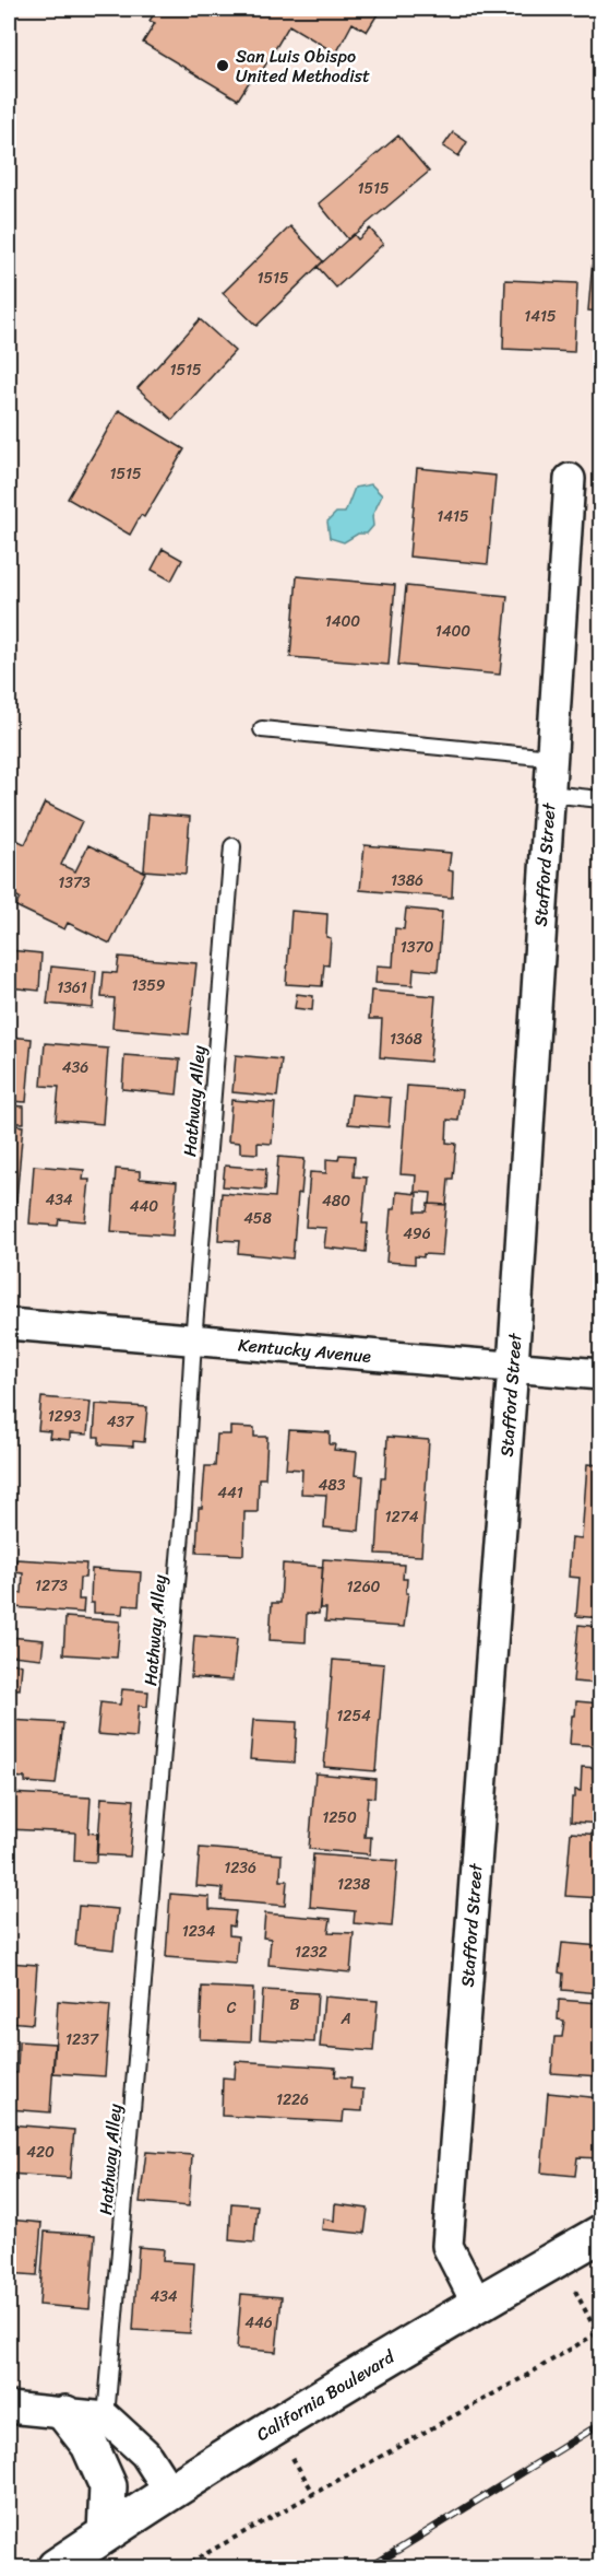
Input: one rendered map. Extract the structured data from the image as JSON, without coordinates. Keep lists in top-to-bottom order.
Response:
{
  "streets": {
    "street": ["Stafford Street", "Kentucky Avenue", "California Boulevard"],
    "lane": ["Hathway Alley"]
  },
  "crossings": [
    ["Stafford Street", "Kentucky Avenue"],
    ["Stafford Street", "California Boulevard"],
    ["Hathway Alley", "Kentucky Avenue"]
  ],
  "places": ["San Luis Obispo United Methodist"],
  "house_numbers": [
    "1515",
    "1515",
    "1415",
    "1515",
    "1515",
    "1415",
    "1400",
    "1400",
    "1386",
    "1373",
    "1370",
    "1359",
    "1361",
    "1368",
    "436",
    "434",
    "480",
    "440",
    "458",
    "496",
    "1293",
    "437",
    "483",
    "441",
    "1274",
    "1273",
    "1260",
    "1254",
    "1250",
    "1236",
    "1238",
    "1234",
    "1232",
    "B",
    "C",
    "A",
    "1237",
    "1226",
    "420",
    "434",
    "446"
  ]
}
